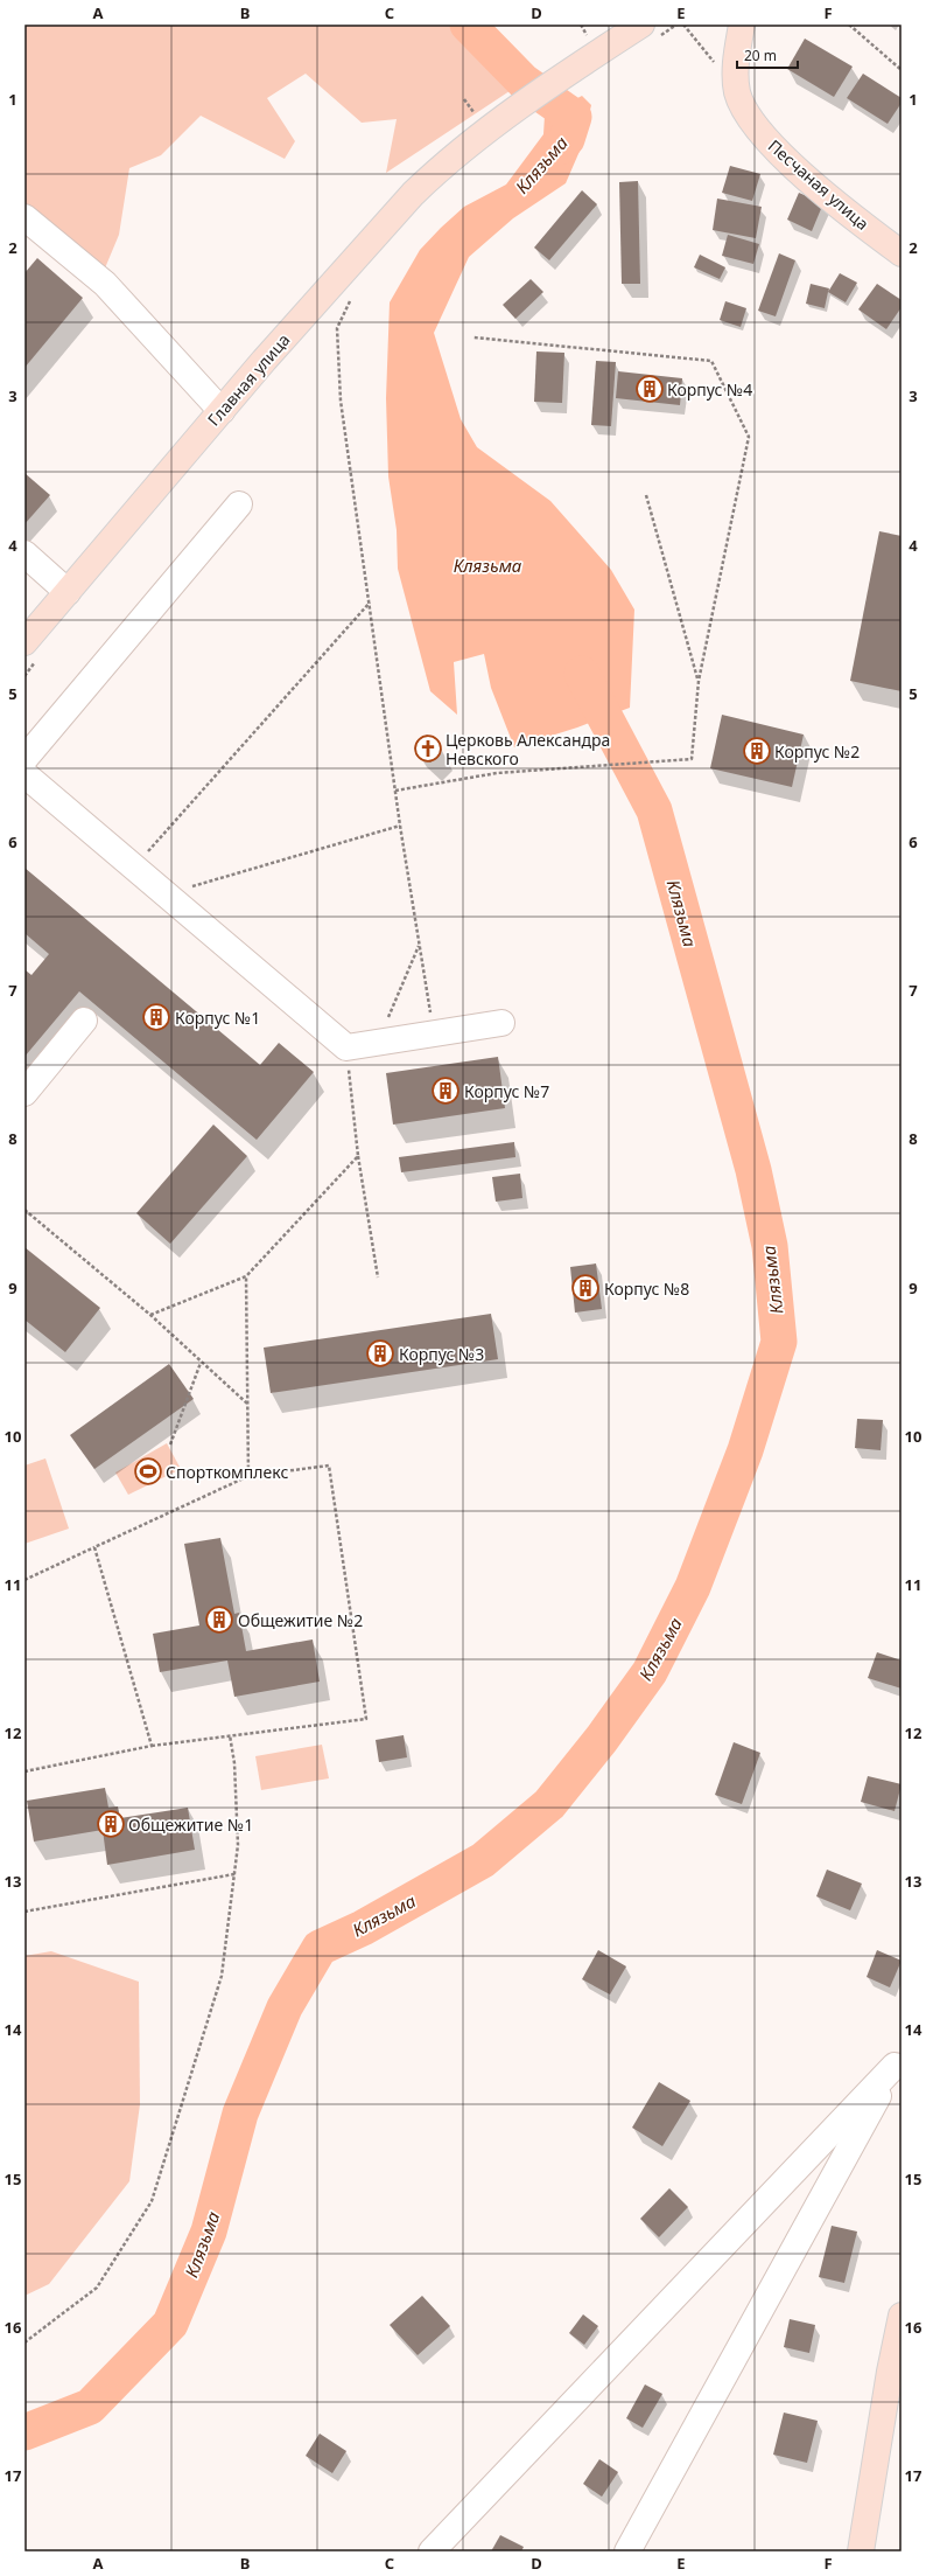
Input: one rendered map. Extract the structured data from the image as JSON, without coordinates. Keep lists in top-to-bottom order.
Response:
{
  "streets": {
    "main road": ["Песчаная улица", "Главная улица"]
  },
  "water": ["Клязьма"],
  "places": {
    "building": [
      "Корпус №4",
      "Корпус №2",
      "Корпус №1",
      "Корпус №7",
      "Корпус №8",
      "Корпус №3",
      "Общежитие №2",
      "Общежитие №1"
    ],
    "church": ["Церковь Александра Невского"],
    "sports": ["Спорткомплекс"]
  },
  "scale_bar": "20 m",
  "grid": {
    "columns": [
      "A",
      "B",
      "C",
      "D",
      "E",
      "F"
    ],
    "rows": [
      "1",
      "2",
      "3",
      "4",
      "5",
      "6",
      "7",
      "8",
      "9",
      "10",
      "11",
      "12",
      "13",
      "14",
      "15",
      "16",
      "17"
    ]
  }
}
